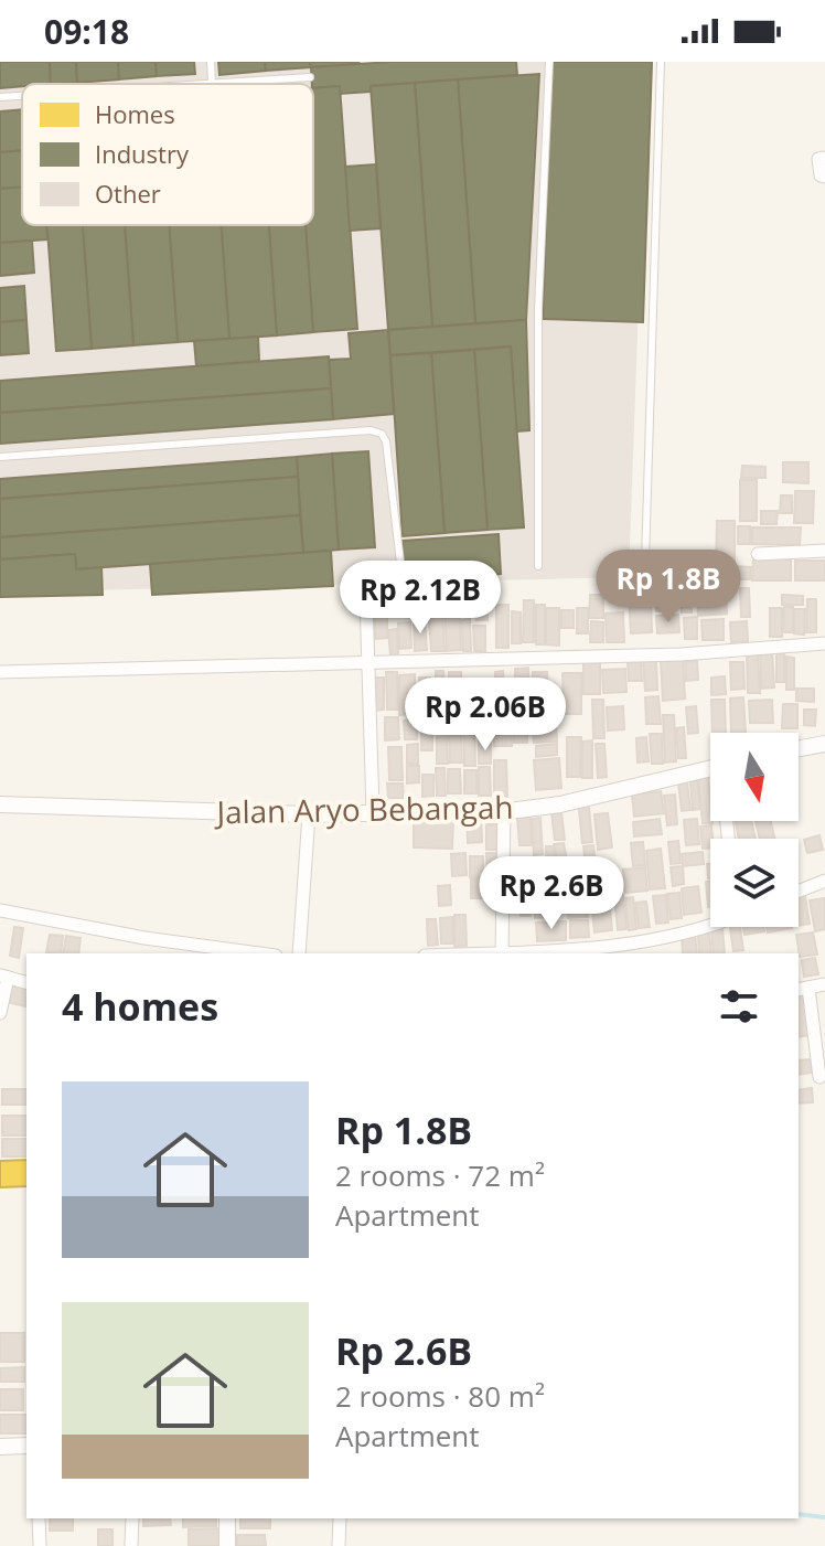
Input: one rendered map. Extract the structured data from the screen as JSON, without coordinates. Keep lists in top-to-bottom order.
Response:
{
  "streets": {
    "street": ["Jalan Aryo Bebangah"]
  },
  "legend": ["Homes", "Industry", "Other"],
  "north": "bottom",
  "page": {
    "status": "09:18",
    "price": [
      "Rp 1.8B",
      "Rp 2.12B",
      "Rp 2.06B",
      "Rp 2.6B"
    ],
    "heading": "4 homes",
    "list": [
      {
        "name": "Rp 1.8B",
        "note": "2 rooms · 72 m² · Apartment"
      },
      {
        "name": "Rp 2.6B",
        "note": "2 rooms · 80 m² · Apartment"
      }
    ]
  }
}
